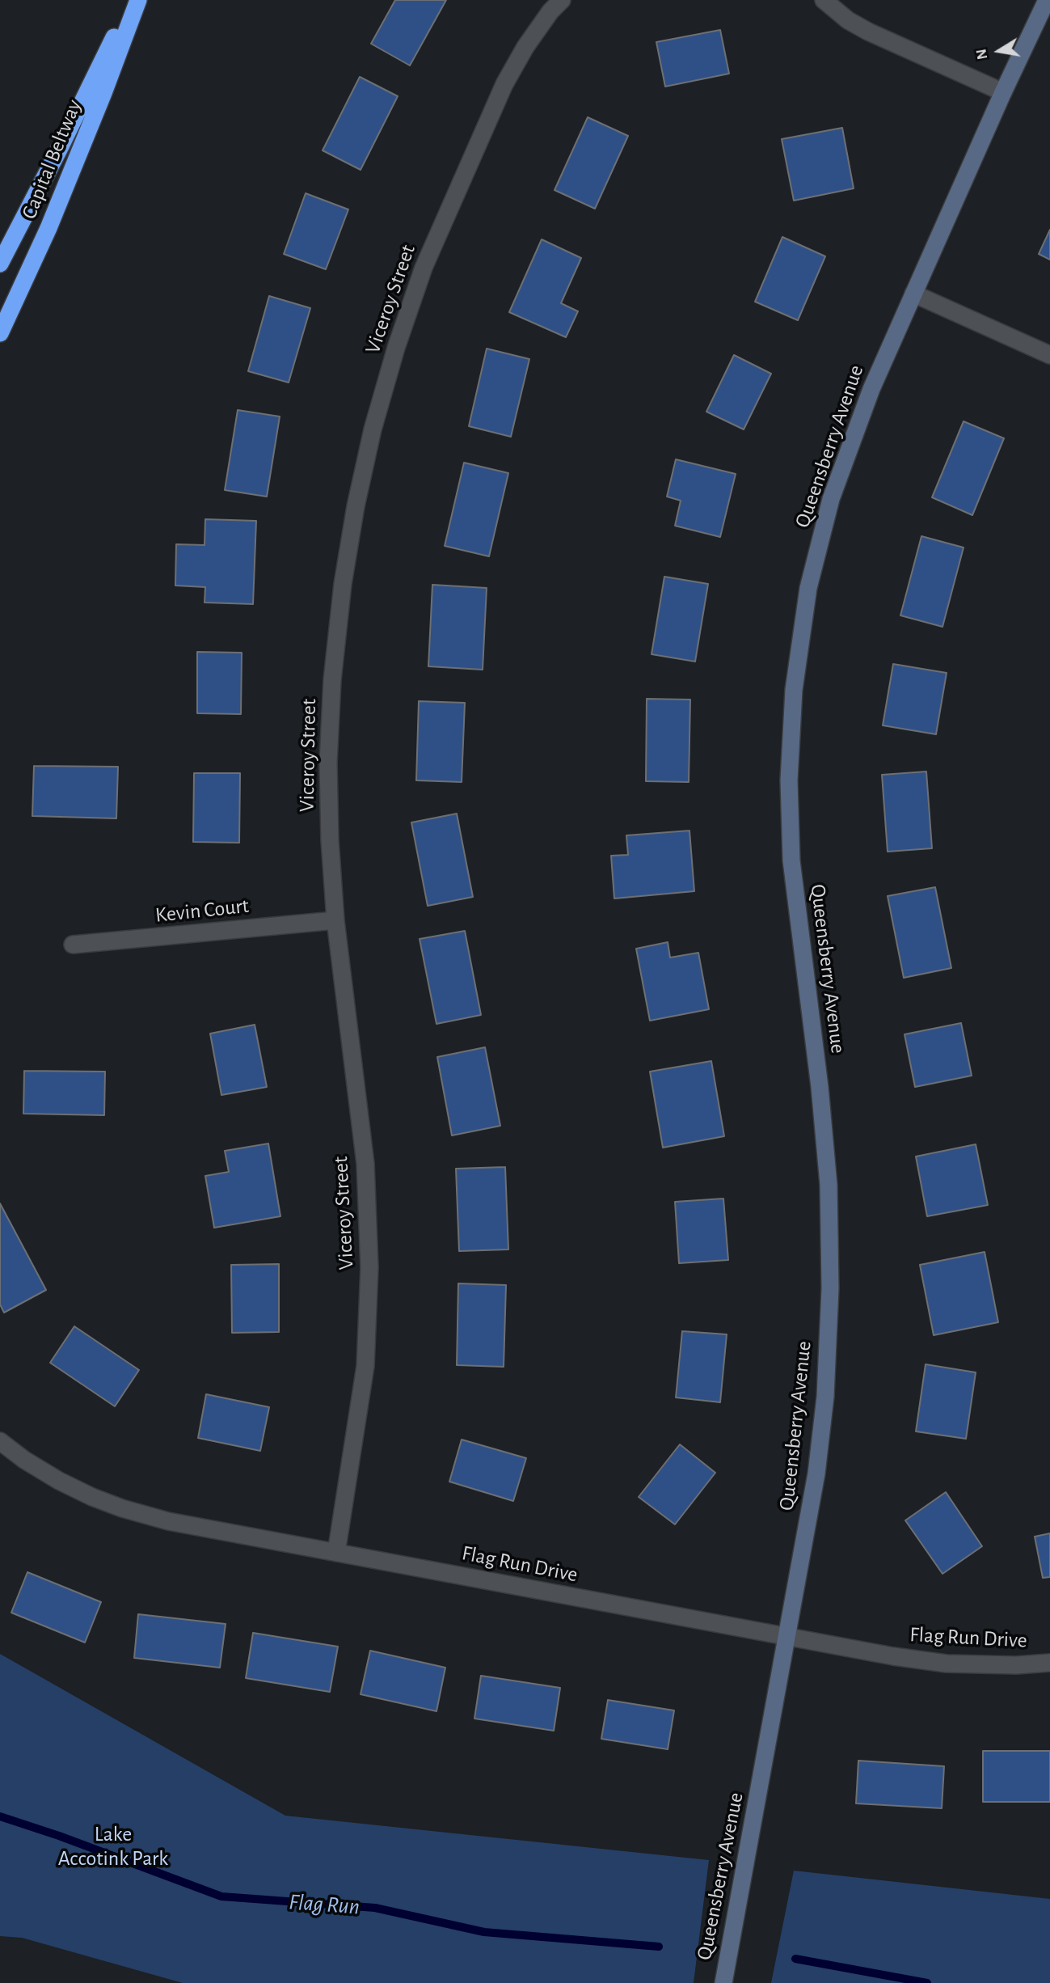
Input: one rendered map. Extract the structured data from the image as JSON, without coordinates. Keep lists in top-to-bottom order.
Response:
{
  "streets": {
    "highway": ["Capital Beltway"],
    "street": [
      "Viceroy Street",
      "Queensberry Avenue",
      "Kevin Court",
      "Flag Run Drive"
    ]
  },
  "crossings": [
    ["Viceroy Street", "Kevin Court"],
    ["Viceroy Street", "Flag Run Drive"],
    ["Queensberry Avenue", "Flag Run Drive"]
  ],
  "water": ["Flag Run"],
  "parks": ["Lake Accotink Park"],
  "north": "left"
}
